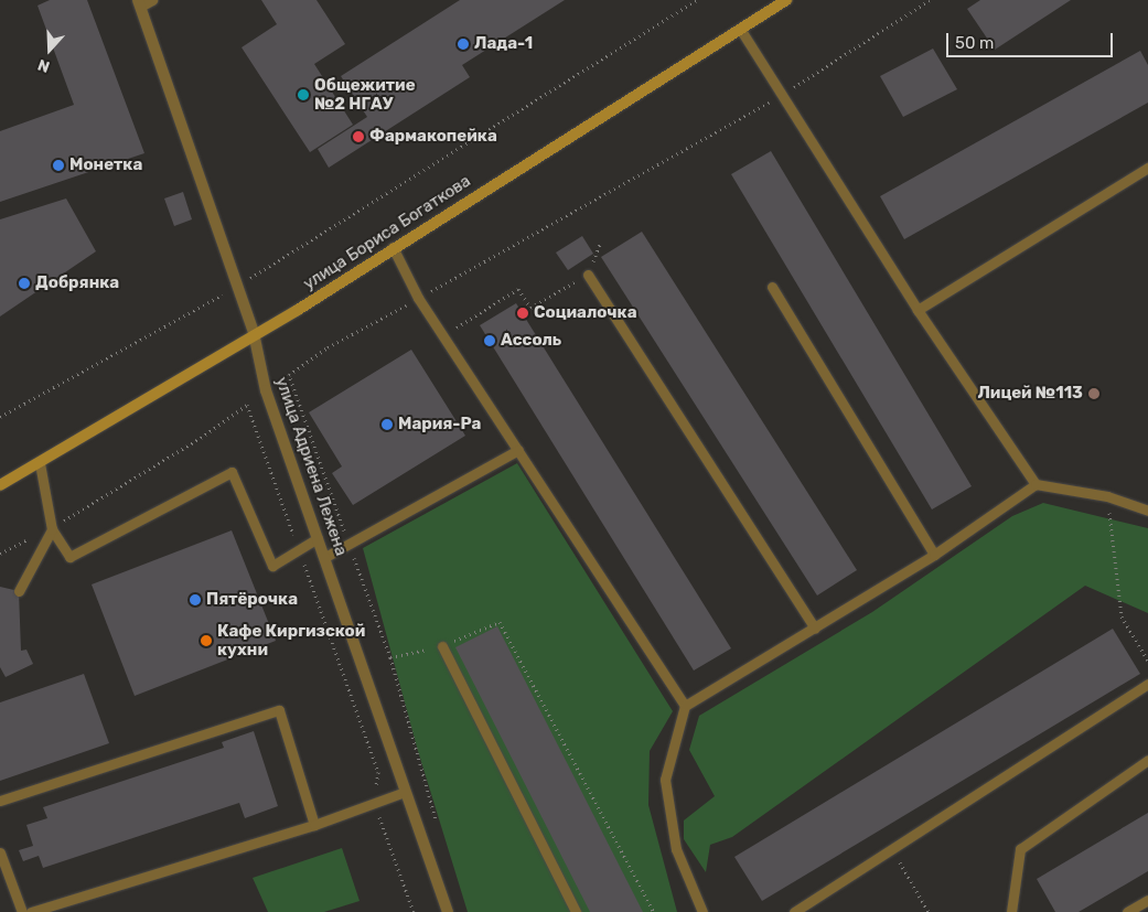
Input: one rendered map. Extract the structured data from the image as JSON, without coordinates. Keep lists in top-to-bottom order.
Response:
{
  "streets": {
    "main road": ["улица Бориса Богаткова"],
    "street": ["улица Адриена Лежена"]
  },
  "crossings": [
    ["улица Бориса Богаткова", "улица Адриена Лежена"]
  ],
  "places": [
    "Лада-1",
    "Общежитие №2 НГАУ",
    "Фармакопейка",
    "Монетка",
    "Добрянка",
    "Социалочка",
    "Ассоль",
    "Лицей №113",
    "Мария-Ра",
    "Пятёрочка",
    "Кафе Киргизской кухни"
  ],
  "scale_bar": "50 m",
  "north": "bottom"
}
